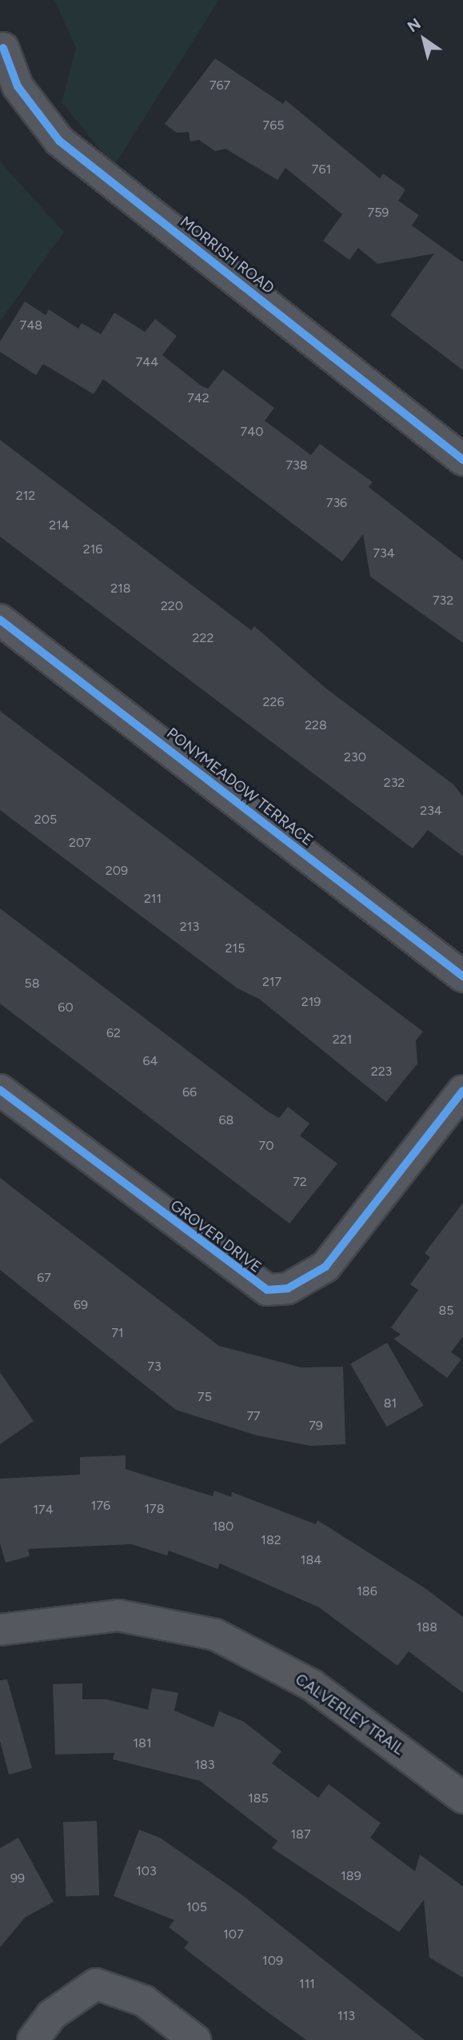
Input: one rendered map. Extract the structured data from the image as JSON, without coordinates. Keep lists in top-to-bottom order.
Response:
{
  "streets": {
    "street": [
      "MORRISH ROAD",
      "PONYMEADOW TERRACE",
      "GROVER DRIVE",
      "CALVERLEY TRAIL"
    ]
  },
  "house_numbers": [
    "767",
    "765",
    "761",
    "759",
    "748",
    "744",
    "742",
    "740",
    "738",
    "212",
    "736",
    "214",
    "216",
    "734",
    "218",
    "732",
    "220",
    "222",
    "226",
    "228",
    "230",
    "232",
    "234",
    "205",
    "207",
    "209",
    "211",
    "213",
    "215",
    "217",
    "58",
    "219",
    "60",
    "62",
    "221",
    "64",
    "223",
    "66",
    "68",
    "70",
    "72",
    "67",
    "69",
    "85",
    "71",
    "73",
    "75",
    "81",
    "77",
    "79",
    "176",
    "178",
    "174",
    "180",
    "182",
    "184",
    "186",
    "188",
    "181",
    "183",
    "185",
    "187",
    "103",
    "189",
    "99",
    "105",
    "107",
    "109",
    "111",
    "113"
  ],
  "north": "top left"
}
